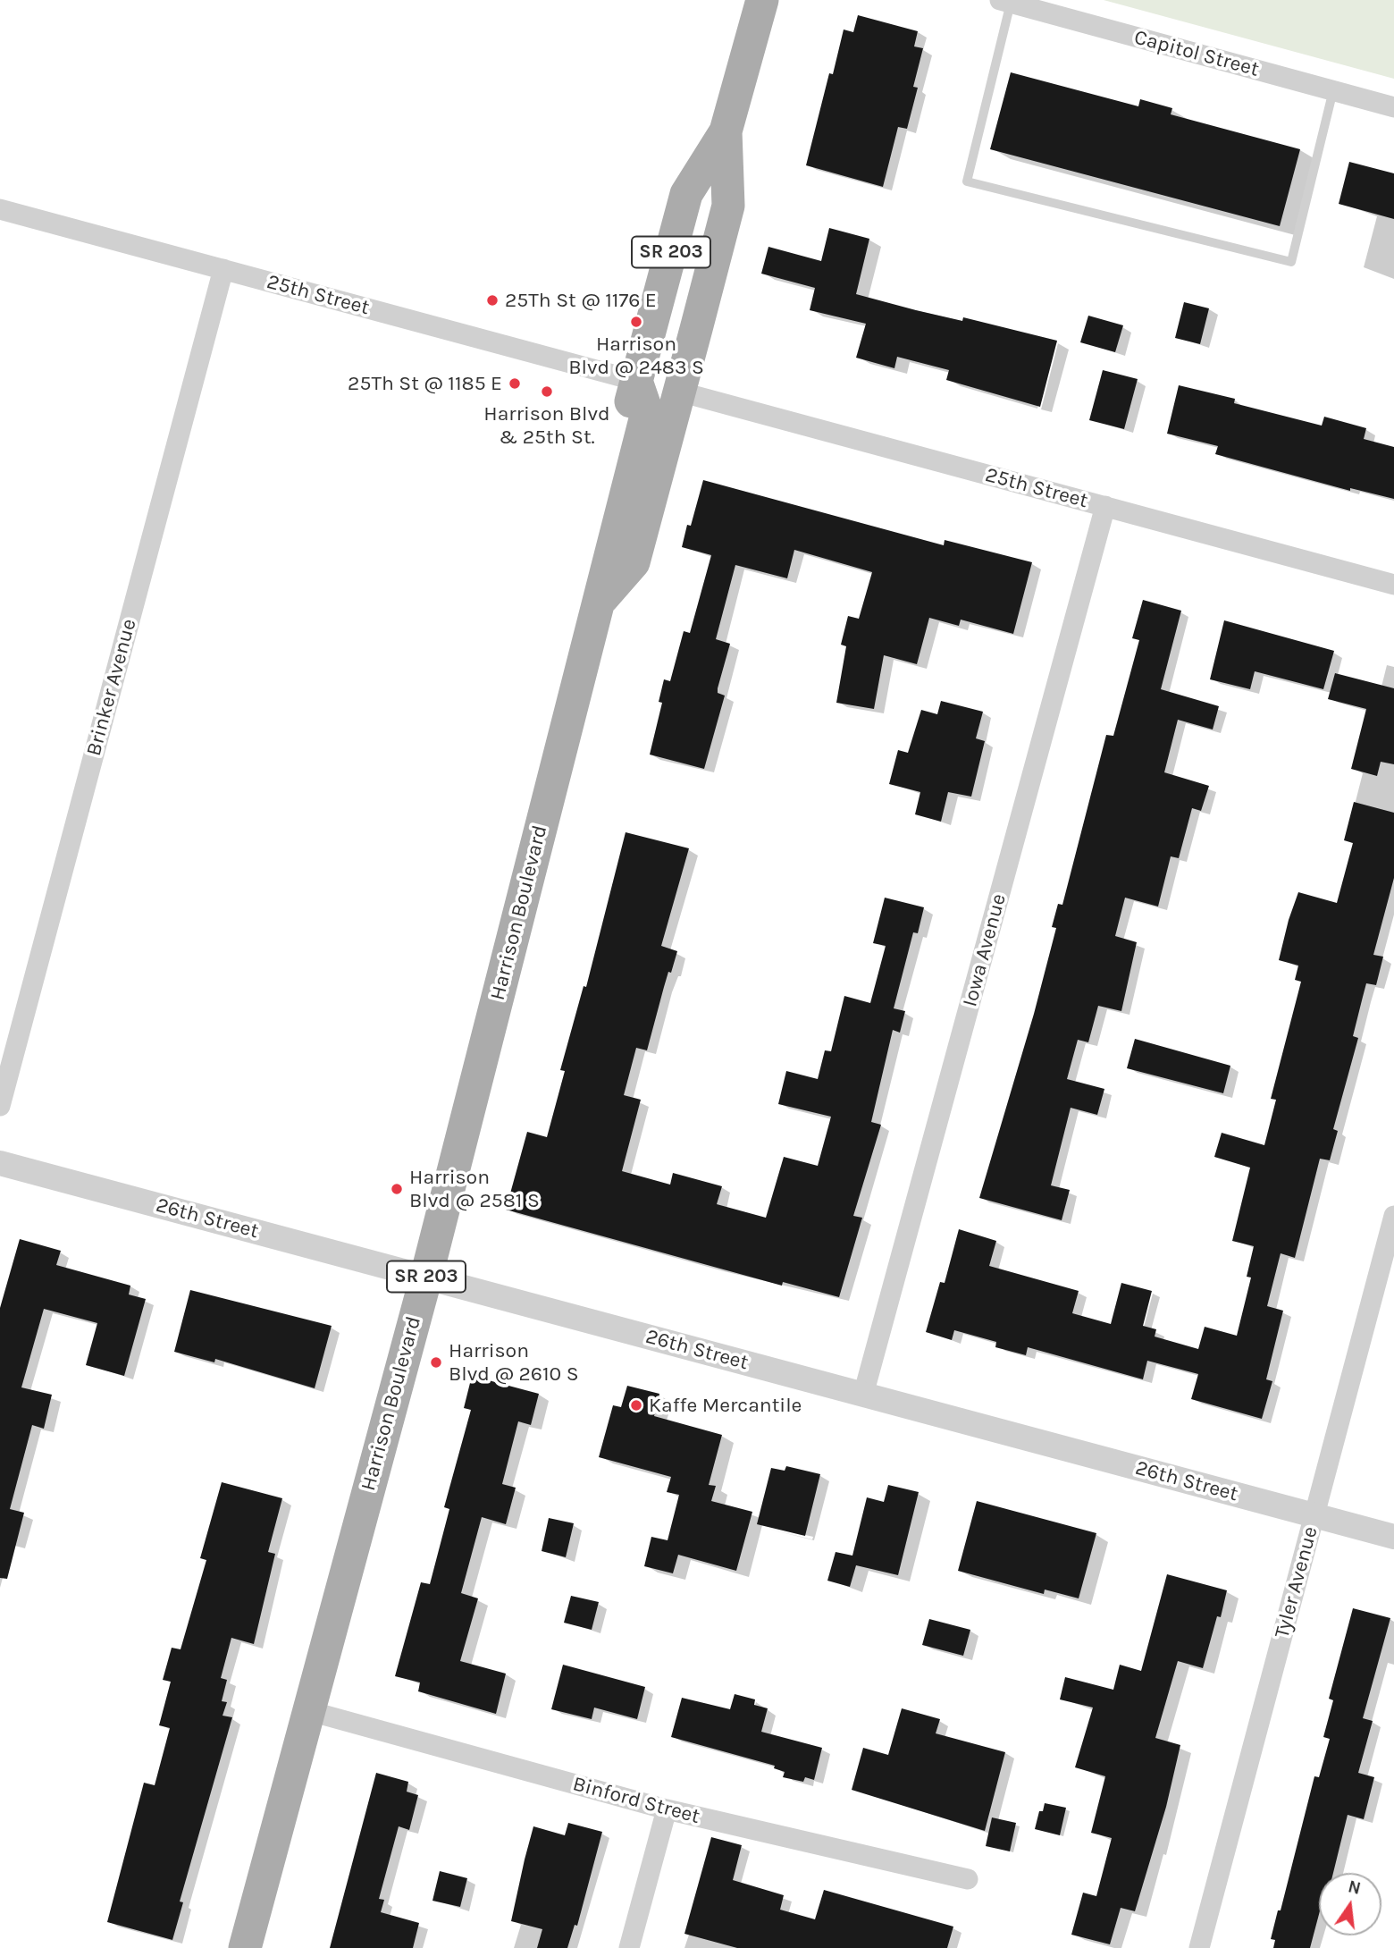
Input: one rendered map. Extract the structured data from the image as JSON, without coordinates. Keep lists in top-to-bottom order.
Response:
{
  "streets": {
    "main road": ["SR 203", "Harrison Boulevard"],
    "street": [
      "Capitol Street",
      "25th Street",
      "Brinker Avenue",
      "Iowa Avenue",
      "26th Street",
      "Tyler Avenue",
      "Binford Street"
    ]
  },
  "crossings": [
    ["SR 203", "25th Street"],
    ["25th Street", "Brinker Avenue"],
    ["25th Street", "Harrison Boulevard"],
    ["25th Street", "Iowa Avenue"],
    ["Harrison Boulevard", "26th Street"],
    ["Harrison Boulevard", "Binford Street"],
    ["Iowa Avenue", "26th Street"],
    ["26th Street", "Tyler Avenue"]
  ],
  "places": [
    "25Th St @ 1176 E",
    "Harrison Blvd @ 2483 S",
    "25Th St @ 1185 E",
    "Harrison Blvd & 25th St.",
    "Harrison Blvd @ 2581 S",
    "Harrison Blvd @ 2610 S",
    "Kaffe Mercantile"
  ],
  "north": "top"
}
